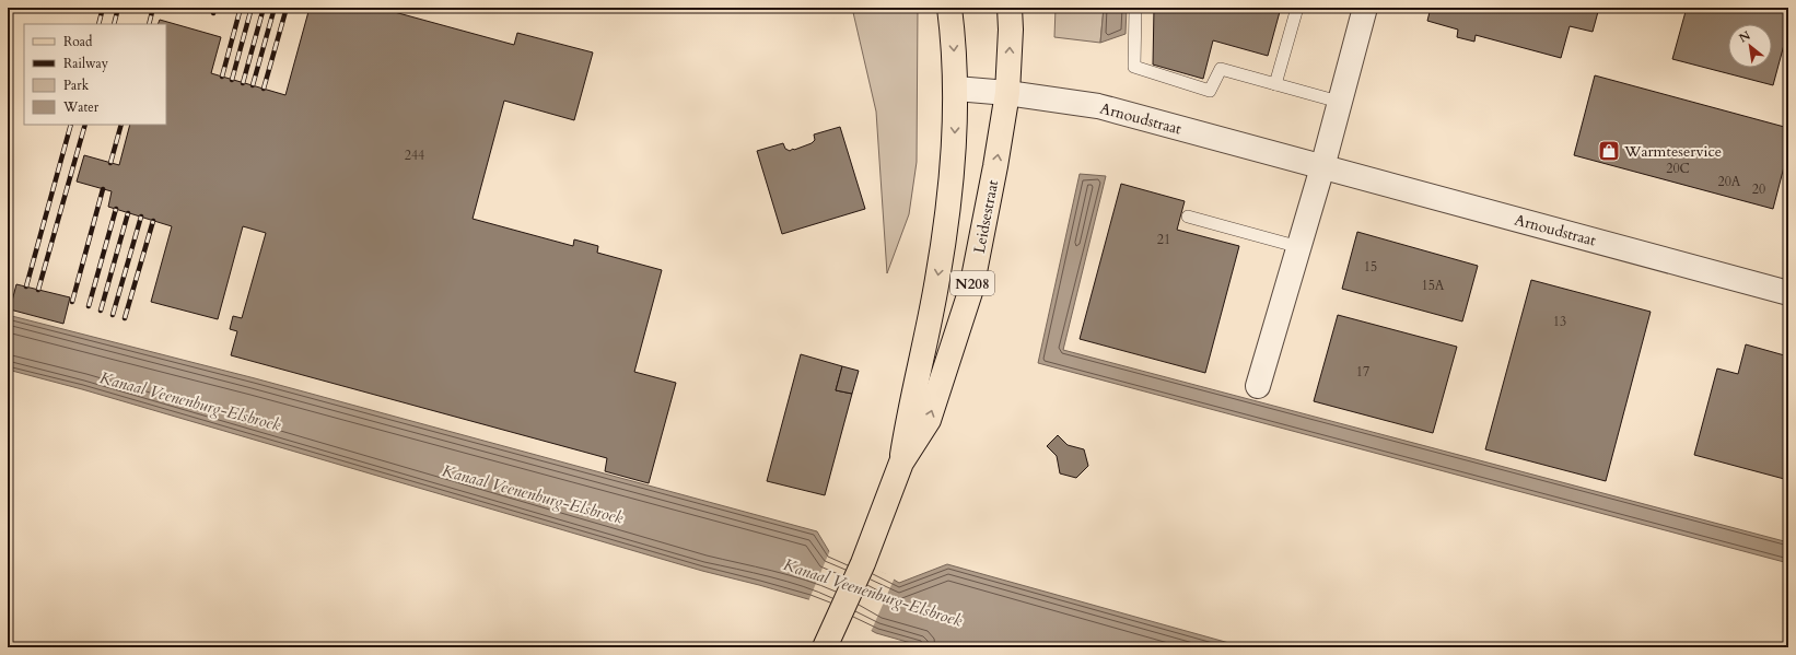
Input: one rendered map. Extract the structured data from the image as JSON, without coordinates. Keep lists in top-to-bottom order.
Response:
{
  "streets": {
    "main road": ["Leidsestraat", "N208"],
    "street": ["Arnoudstraat"]
  },
  "crossings": [
    ["Arnoudstraat", "Leidsestraat"]
  ],
  "water": ["Kanaal Veenenburg-Elsbroek"],
  "places": {
    "shop": ["Warmteservice"]
  },
  "house_numbers": [
    "244",
    "20C",
    "20A",
    "20",
    "21",
    "15",
    "15A",
    "13",
    "17"
  ],
  "legend": [
    "Road",
    "Railway",
    "Park",
    "Water"
  ],
  "north": "top left"
}
